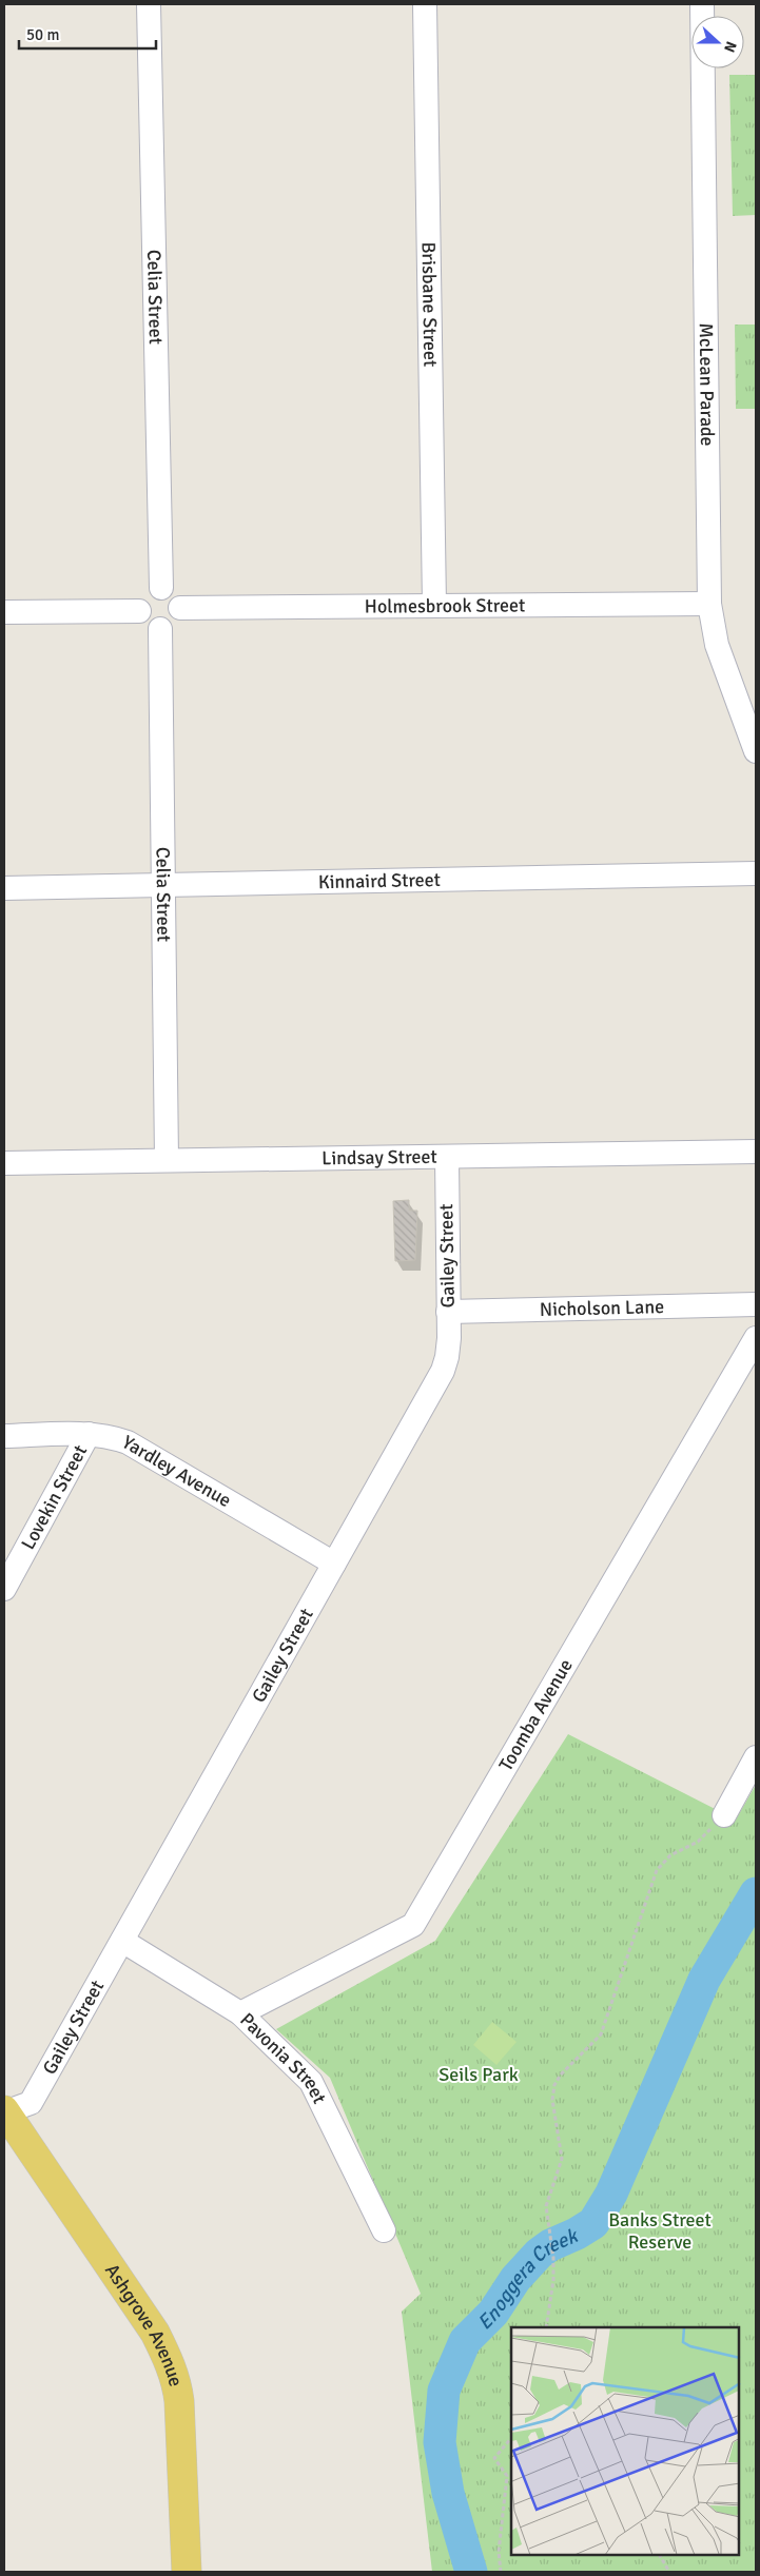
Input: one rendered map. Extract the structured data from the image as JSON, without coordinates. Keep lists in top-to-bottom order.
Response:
{
  "streets": {
    "main road": ["Ashgrove Avenue"],
    "street": [
      "Celia Street",
      "Brisbane Street",
      "McLean Parade",
      "Holmesbrook Street",
      "Kinnaird Street",
      "Lindsay Street",
      "Gailey Street",
      "Nicholson Lane",
      "Yardley Avenue",
      "Lovekin Street",
      "Toomba Avenue",
      "Pavonia Street"
    ]
  },
  "crossings": [
    ["Celia Street", "Holmesbrook Street"],
    ["Celia Street", "Kinnaird Street"],
    ["Celia Street", "Lindsay Street"],
    ["Brisbane Street", "Holmesbrook Street"],
    ["McLean Parade", "Holmesbrook Street"],
    ["Lindsay Street", "Gailey Street"],
    ["Gailey Street", "Nicholson Lane"],
    ["Gailey Street", "Yardley Avenue"],
    ["Gailey Street", "Pavonia Street"],
    ["Gailey Street", "Ashgrove Avenue"],
    ["Yardley Avenue", "Lovekin Street"],
    ["Toomba Avenue", "Pavonia Street"]
  ],
  "water": ["Enoggera Creek"],
  "parks": ["Seils Park", "Banks Street Reserve"],
  "scale_bar": "50 m",
  "north": "right"
}
